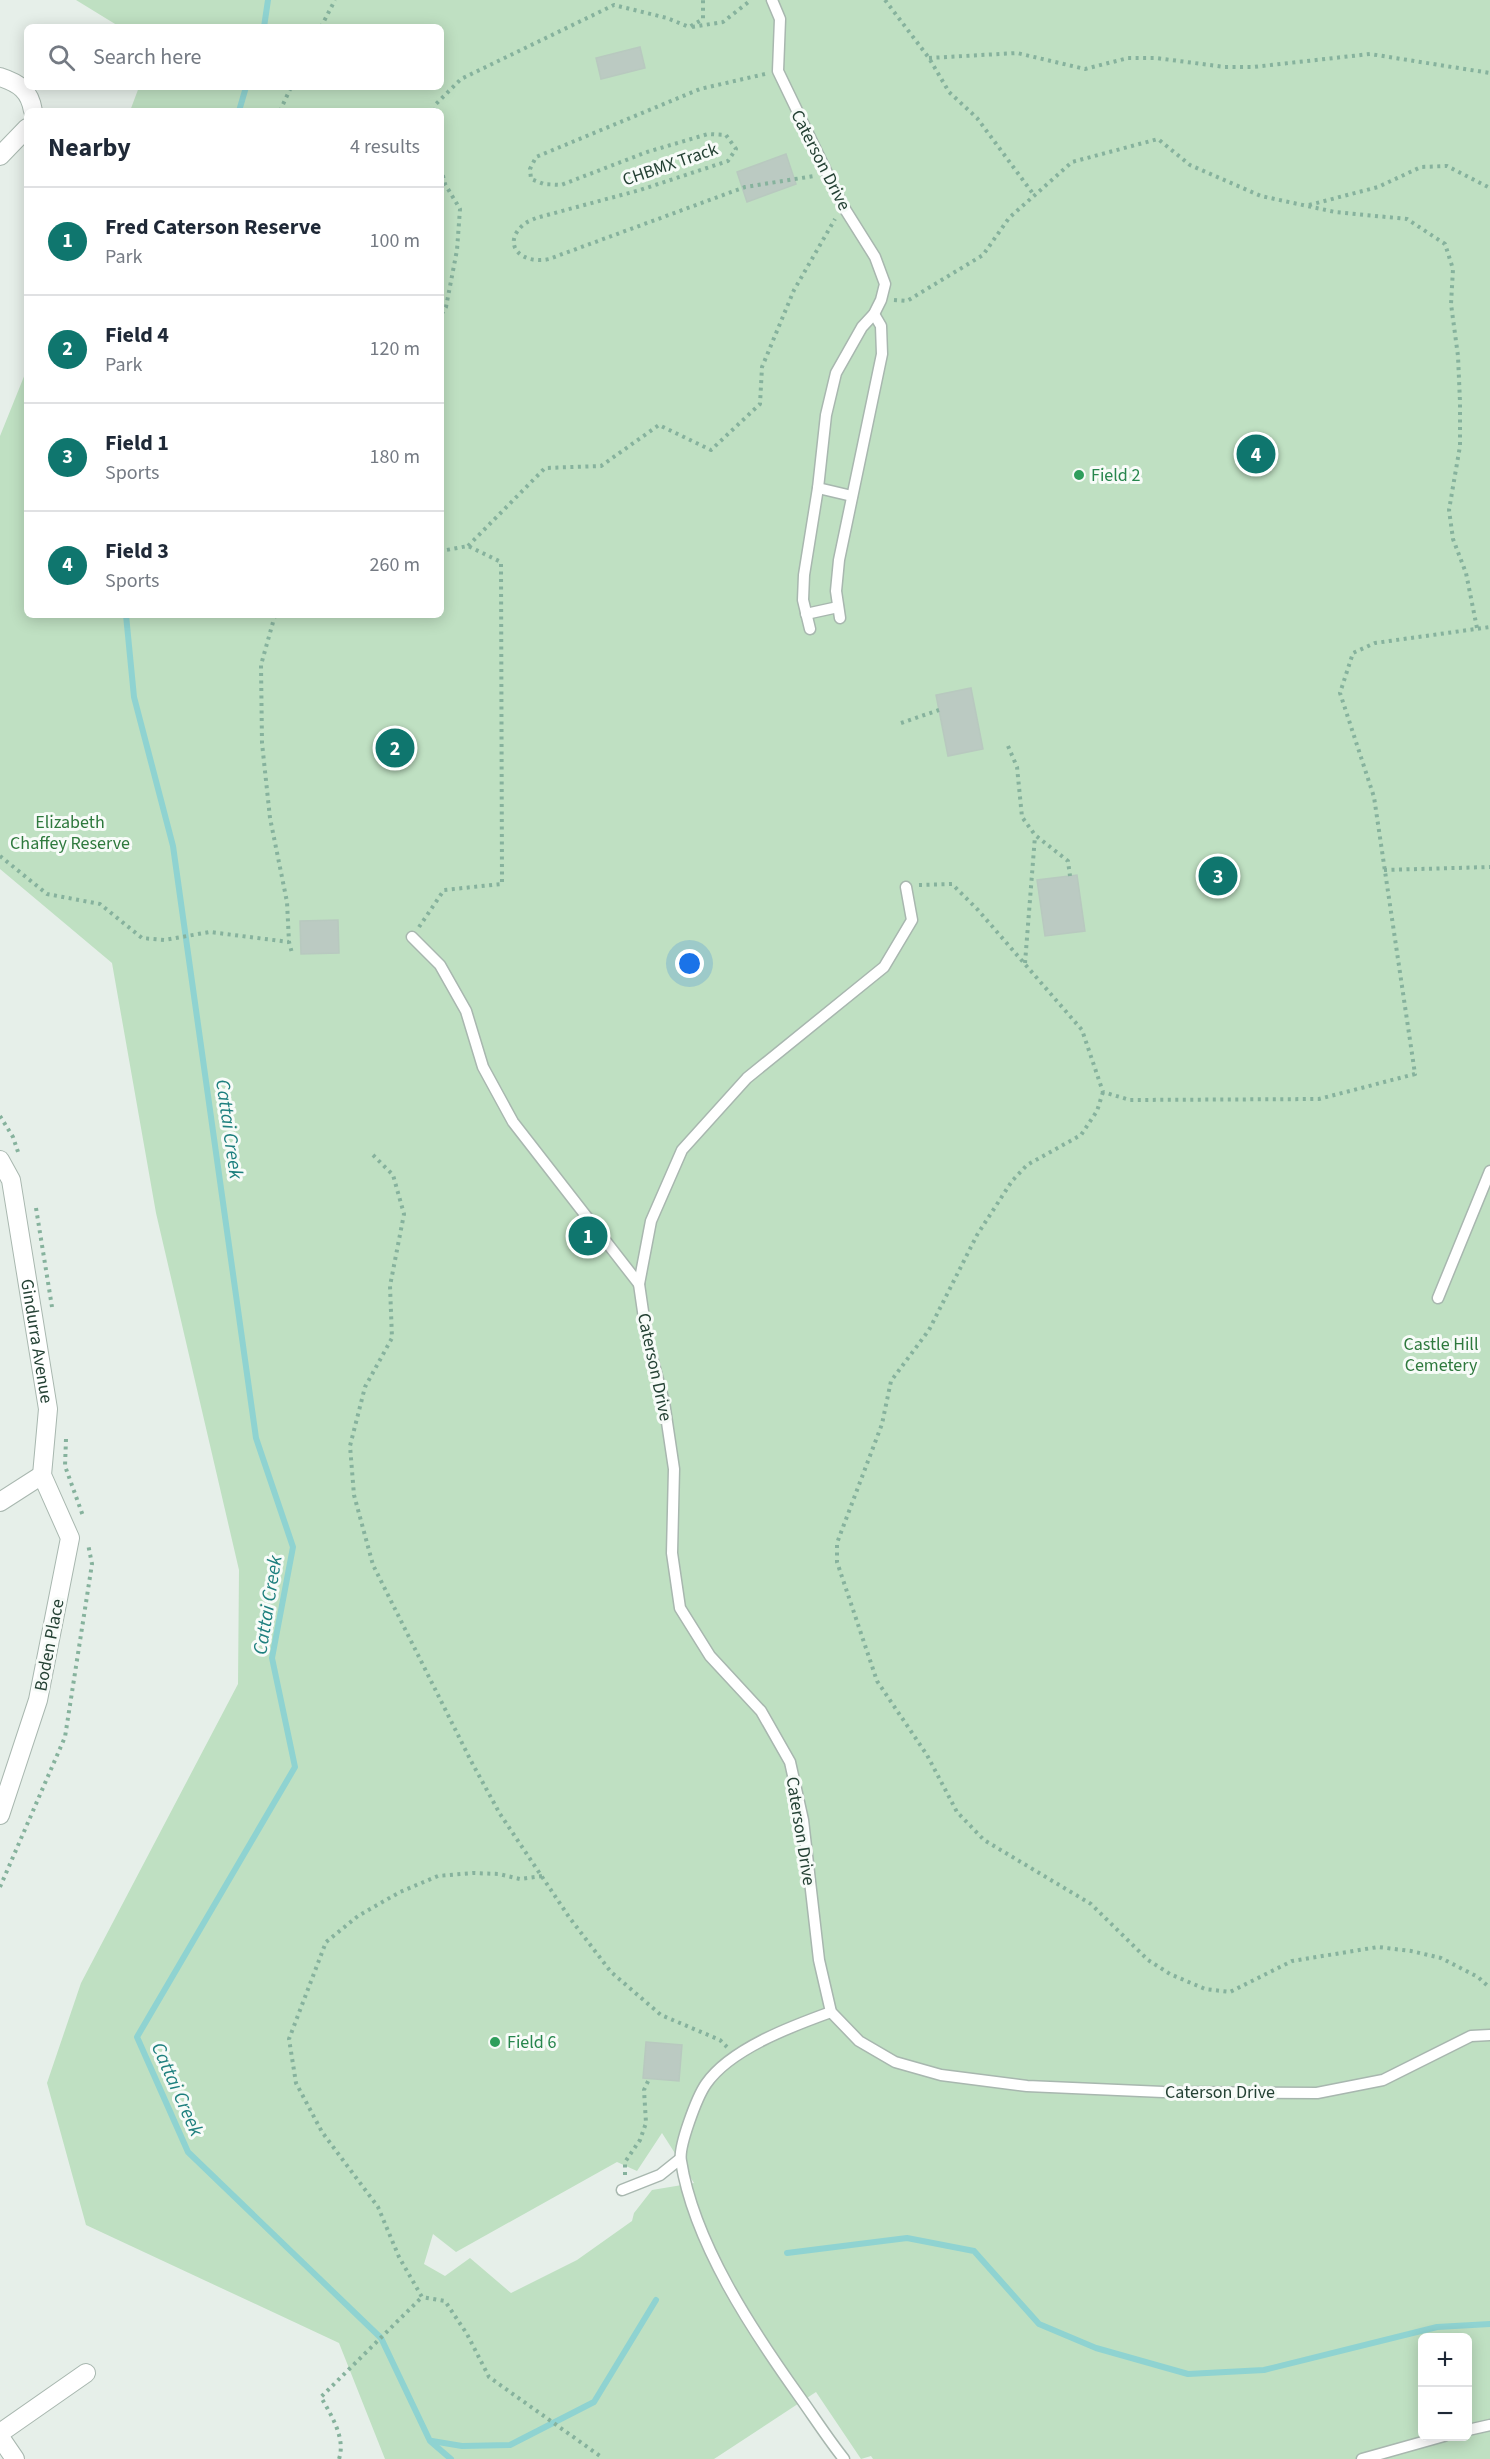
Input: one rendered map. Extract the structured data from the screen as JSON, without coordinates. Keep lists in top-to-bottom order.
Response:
{
  "streets": {
    "street": ["Gindurra Avenue", "Boden Place"],
    "lane": ["Caterson Drive"],
    "path": ["CHBMX Track"]
  },
  "crossings": [
    ["Caterson Drive", "CHBMX Track"],
    ["Gindurra Avenue", "Boden Place"]
  ],
  "water": ["Cattai Creek"],
  "parks": ["Elizabeth Chaffey Reserve", "Castle Hill Cemetery"],
  "places": ["Field 2", "Field 6"],
  "page": {
    "search": "Search here",
    "heading": ["Nearby", "4 results"],
    "list": [
      {
        "mark": "1",
        "name": "Fred Caterson Reserve",
        "note": "Park",
        "value": "100 m"
      },
      {
        "mark": "2",
        "name": "Field 4",
        "note": "Park",
        "value": "120 m"
      },
      {
        "mark": "3",
        "name": "Field 1",
        "note": "Sports",
        "value": "180 m"
      },
      {
        "mark": "4",
        "name": "Field 3",
        "note": "Sports",
        "value": "260 m"
      }
    ],
    "pins": [
      "4",
      "2",
      "3",
      "1"
    ],
    "map_buttons": ["+", "−"]
  }
}
